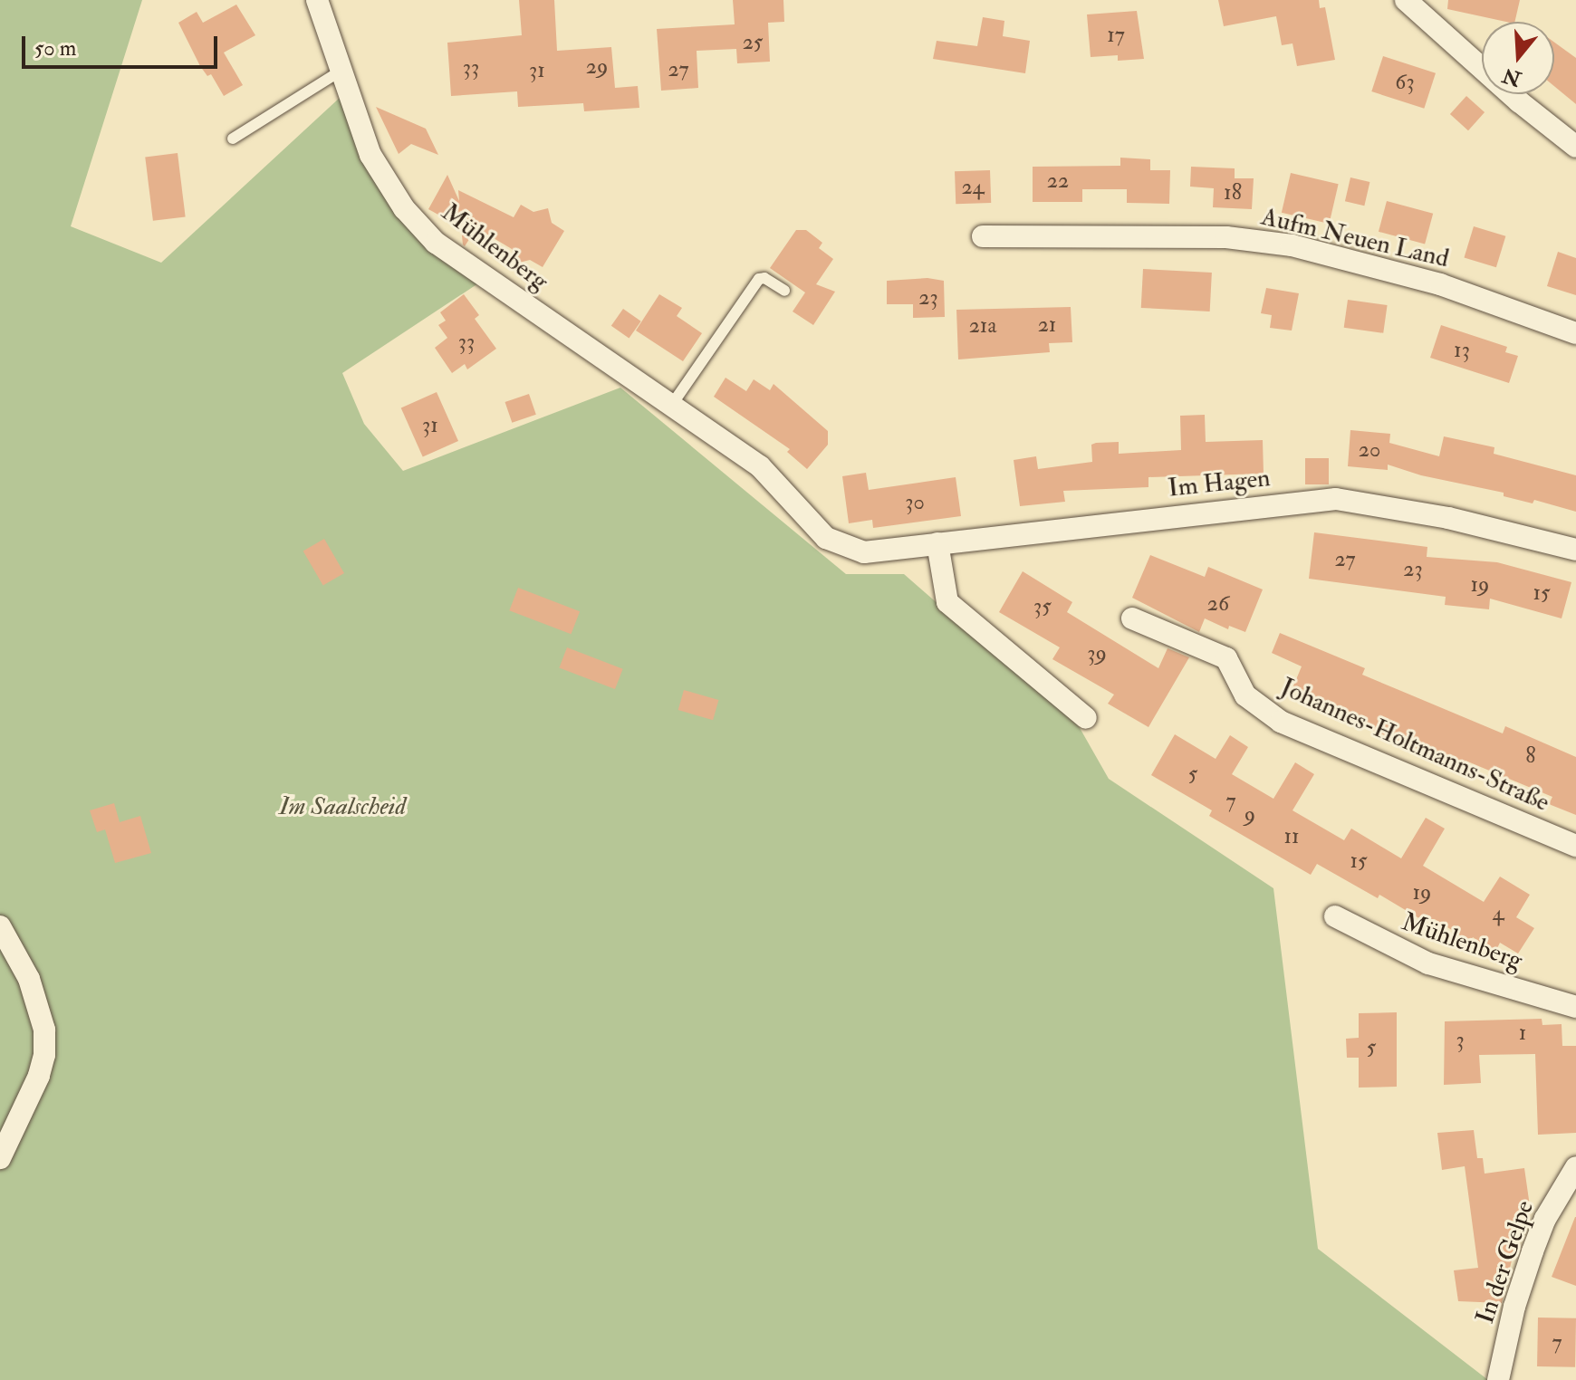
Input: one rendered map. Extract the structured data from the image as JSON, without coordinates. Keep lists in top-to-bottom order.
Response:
{
  "streets": {
    "street": [
      "Aufm Neuen Land",
      "Mühlenberg",
      "Im Hagen",
      "Johannes-Holtmanns-Straße",
      "In der Gelpe"
    ]
  },
  "crossings": [
    ["Mühlenberg", "Im Hagen"]
  ],
  "parks": ["Im Saalscheid"],
  "house_numbers": [
    "17",
    "25",
    "29",
    "33",
    "27",
    "31",
    "63",
    "22",
    "24",
    "18",
    "23",
    "21",
    "21a",
    "33",
    "13",
    "31",
    "20",
    "30",
    "27",
    "23",
    "19",
    "15",
    "26",
    "35",
    "39",
    "8",
    "5",
    "7",
    "9",
    "11",
    "15",
    "19",
    "4",
    "1",
    "3",
    "5",
    "7"
  ],
  "scale_bar": "50 m",
  "north": "bottom"
}
